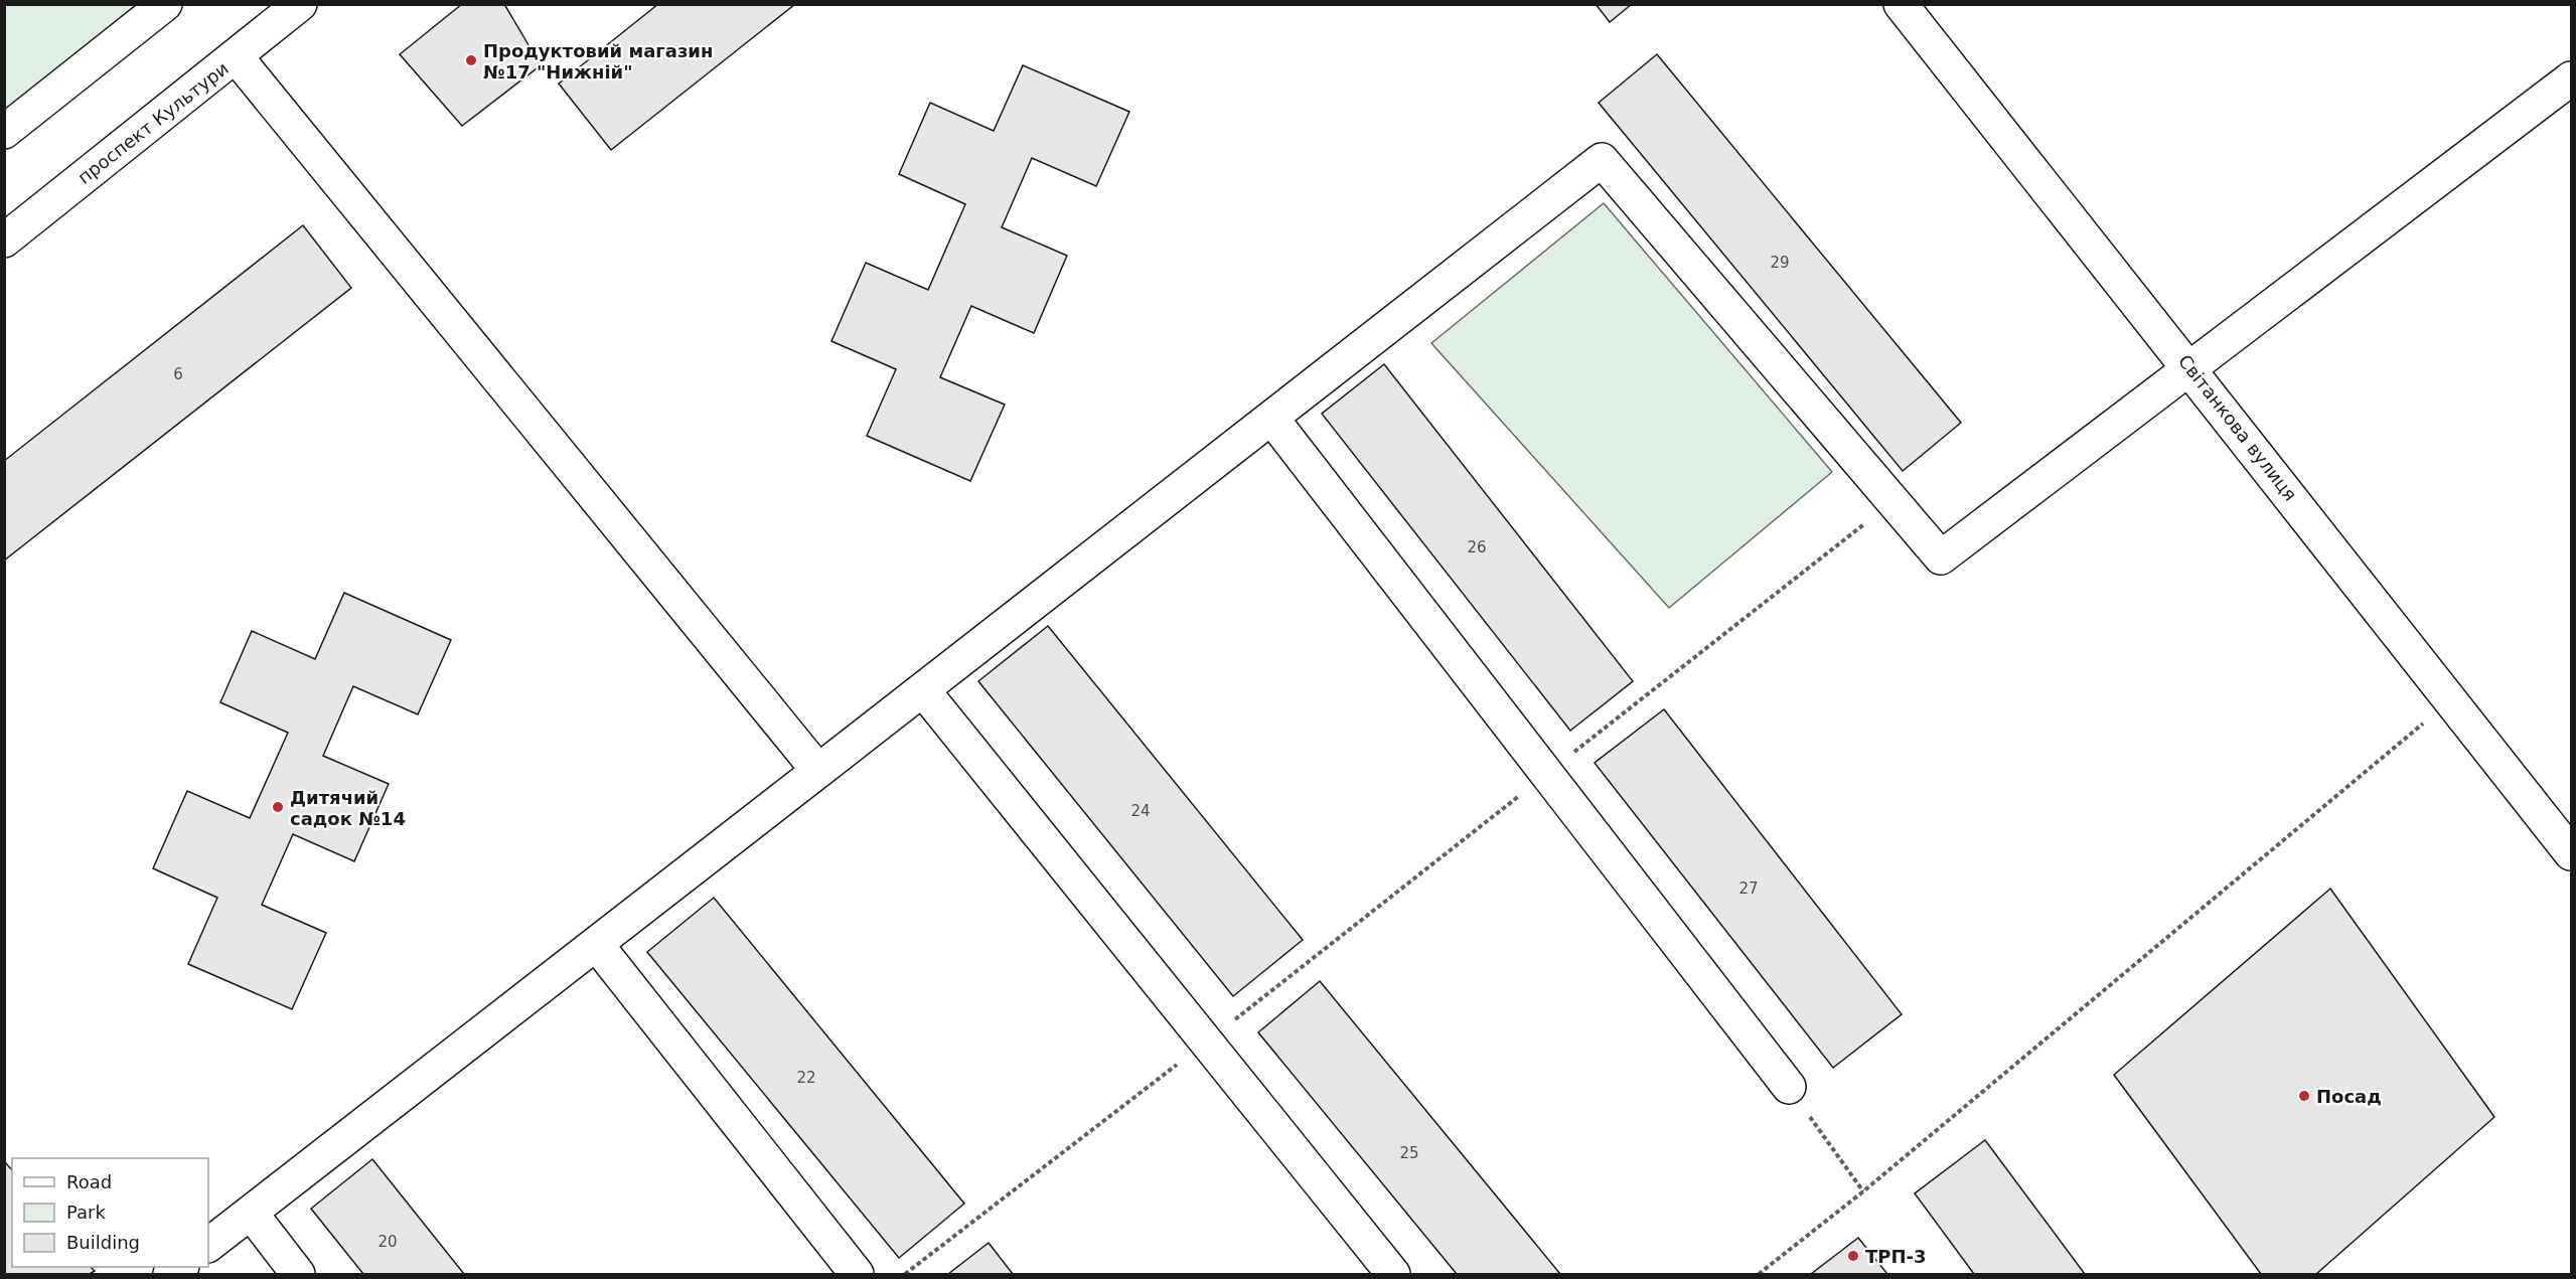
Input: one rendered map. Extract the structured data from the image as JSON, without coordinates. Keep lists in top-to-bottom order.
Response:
{
  "streets": {
    "street": ["проспект Культури", "Світанкова вулиця"]
  },
  "places": [
    "Продуктовий магазин №17 \"Нижній\"",
    "Дитячий садок №14",
    "Посад",
    "ТРП-3"
  ],
  "house_numbers": [
    "29",
    "6",
    "26",
    "24",
    "27",
    "22",
    "25",
    "20"
  ],
  "legend": ["Road", "Park", "Building"]
}
